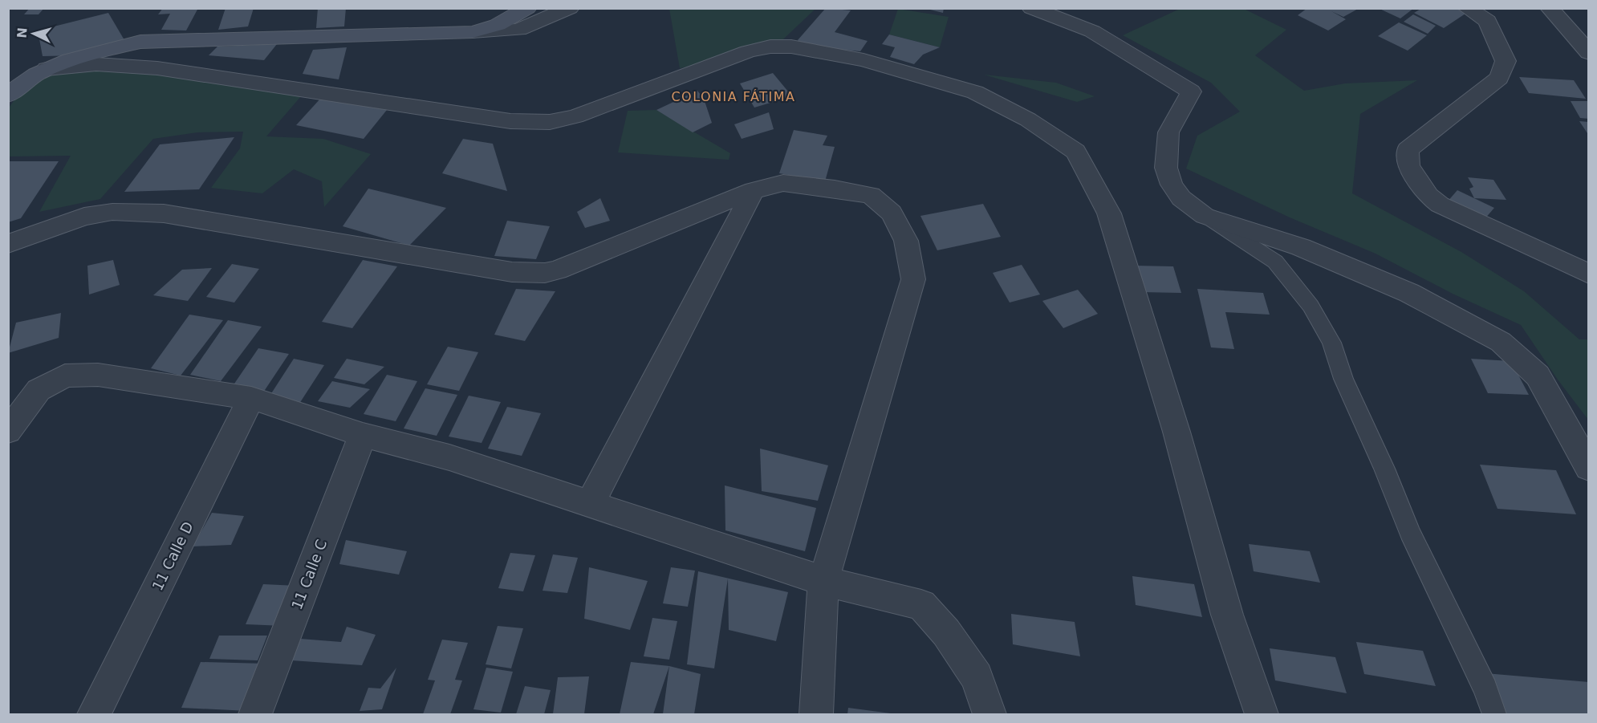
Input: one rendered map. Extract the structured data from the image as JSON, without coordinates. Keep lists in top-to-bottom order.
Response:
{
  "streets": {
    "street": ["11 Calle D", "11 Calle C"]
  },
  "districts": ["COLONIA FÁTIMA"],
  "north": "left"
}
